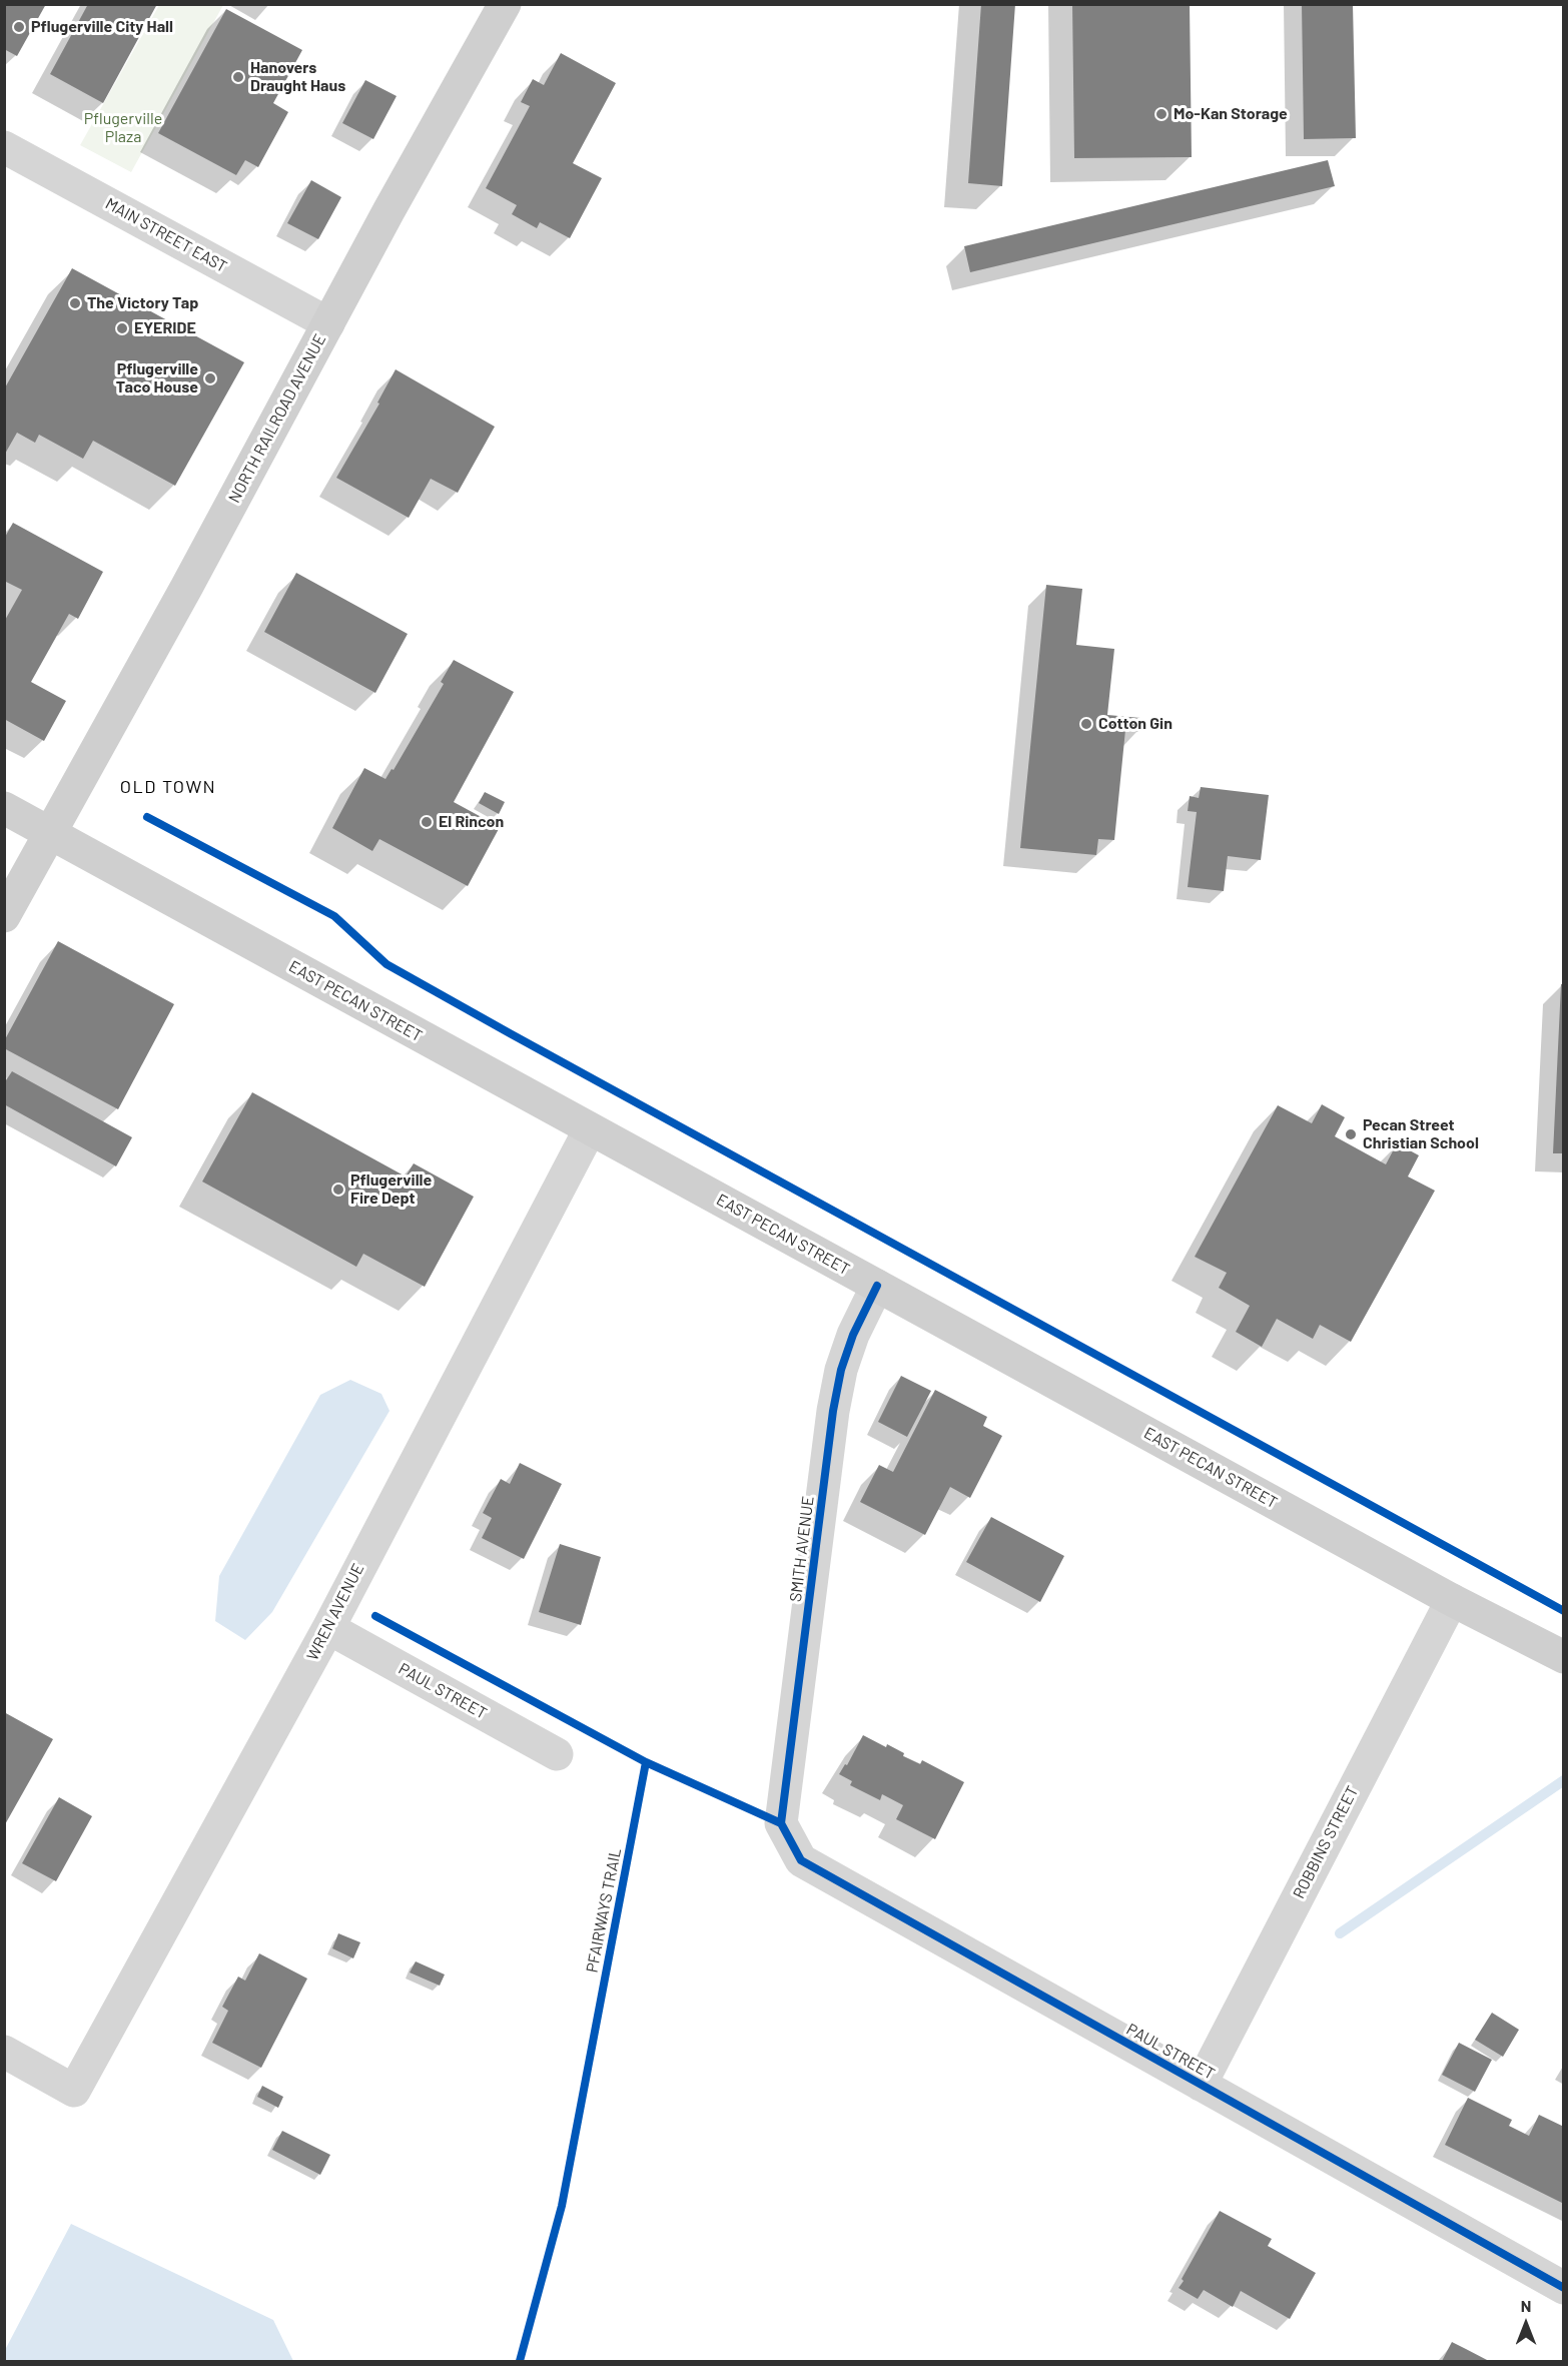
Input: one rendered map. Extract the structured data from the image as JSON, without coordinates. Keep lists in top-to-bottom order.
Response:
{
  "streets": {
    "main road": ["NORTH RAILROAD AVENUE", "EAST PECAN STREET"],
    "street": [
      "MAIN STREET EAST",
      "SMITH AVENUE",
      "WREN AVENUE",
      "PAUL STREET",
      "ROBBINS STREET"
    ],
    "cycle path": ["PFAIRWAYS TRAIL"]
  },
  "crossings": [
    ["MAIN STREET EAST", "NORTH RAILROAD AVENUE"],
    ["NORTH RAILROAD AVENUE", "EAST PECAN STREET"],
    ["EAST PECAN STREET", "SMITH AVENUE"],
    ["EAST PECAN STREET", "WREN AVENUE"],
    ["EAST PECAN STREET", "ROBBINS STREET"],
    ["SMITH AVENUE", "PAUL STREET"],
    ["WREN AVENUE", "PAUL STREET"],
    ["PAUL STREET", "ROBBINS STREET"]
  ],
  "districts": ["OLD TOWN"],
  "parks": ["Pflugerville Plaza"],
  "places": [
    "Pflugerville City Hall",
    "Hanovers Draught Haus",
    "Mo-Kan Storage",
    "The Victory Tap",
    "EYERIDE",
    "Pflugerville Taco House",
    "Cotton Gin",
    "El Rincon",
    "Pecan Street Christian School",
    "Pflugerville Fire Dept"
  ],
  "north": "top"
}
